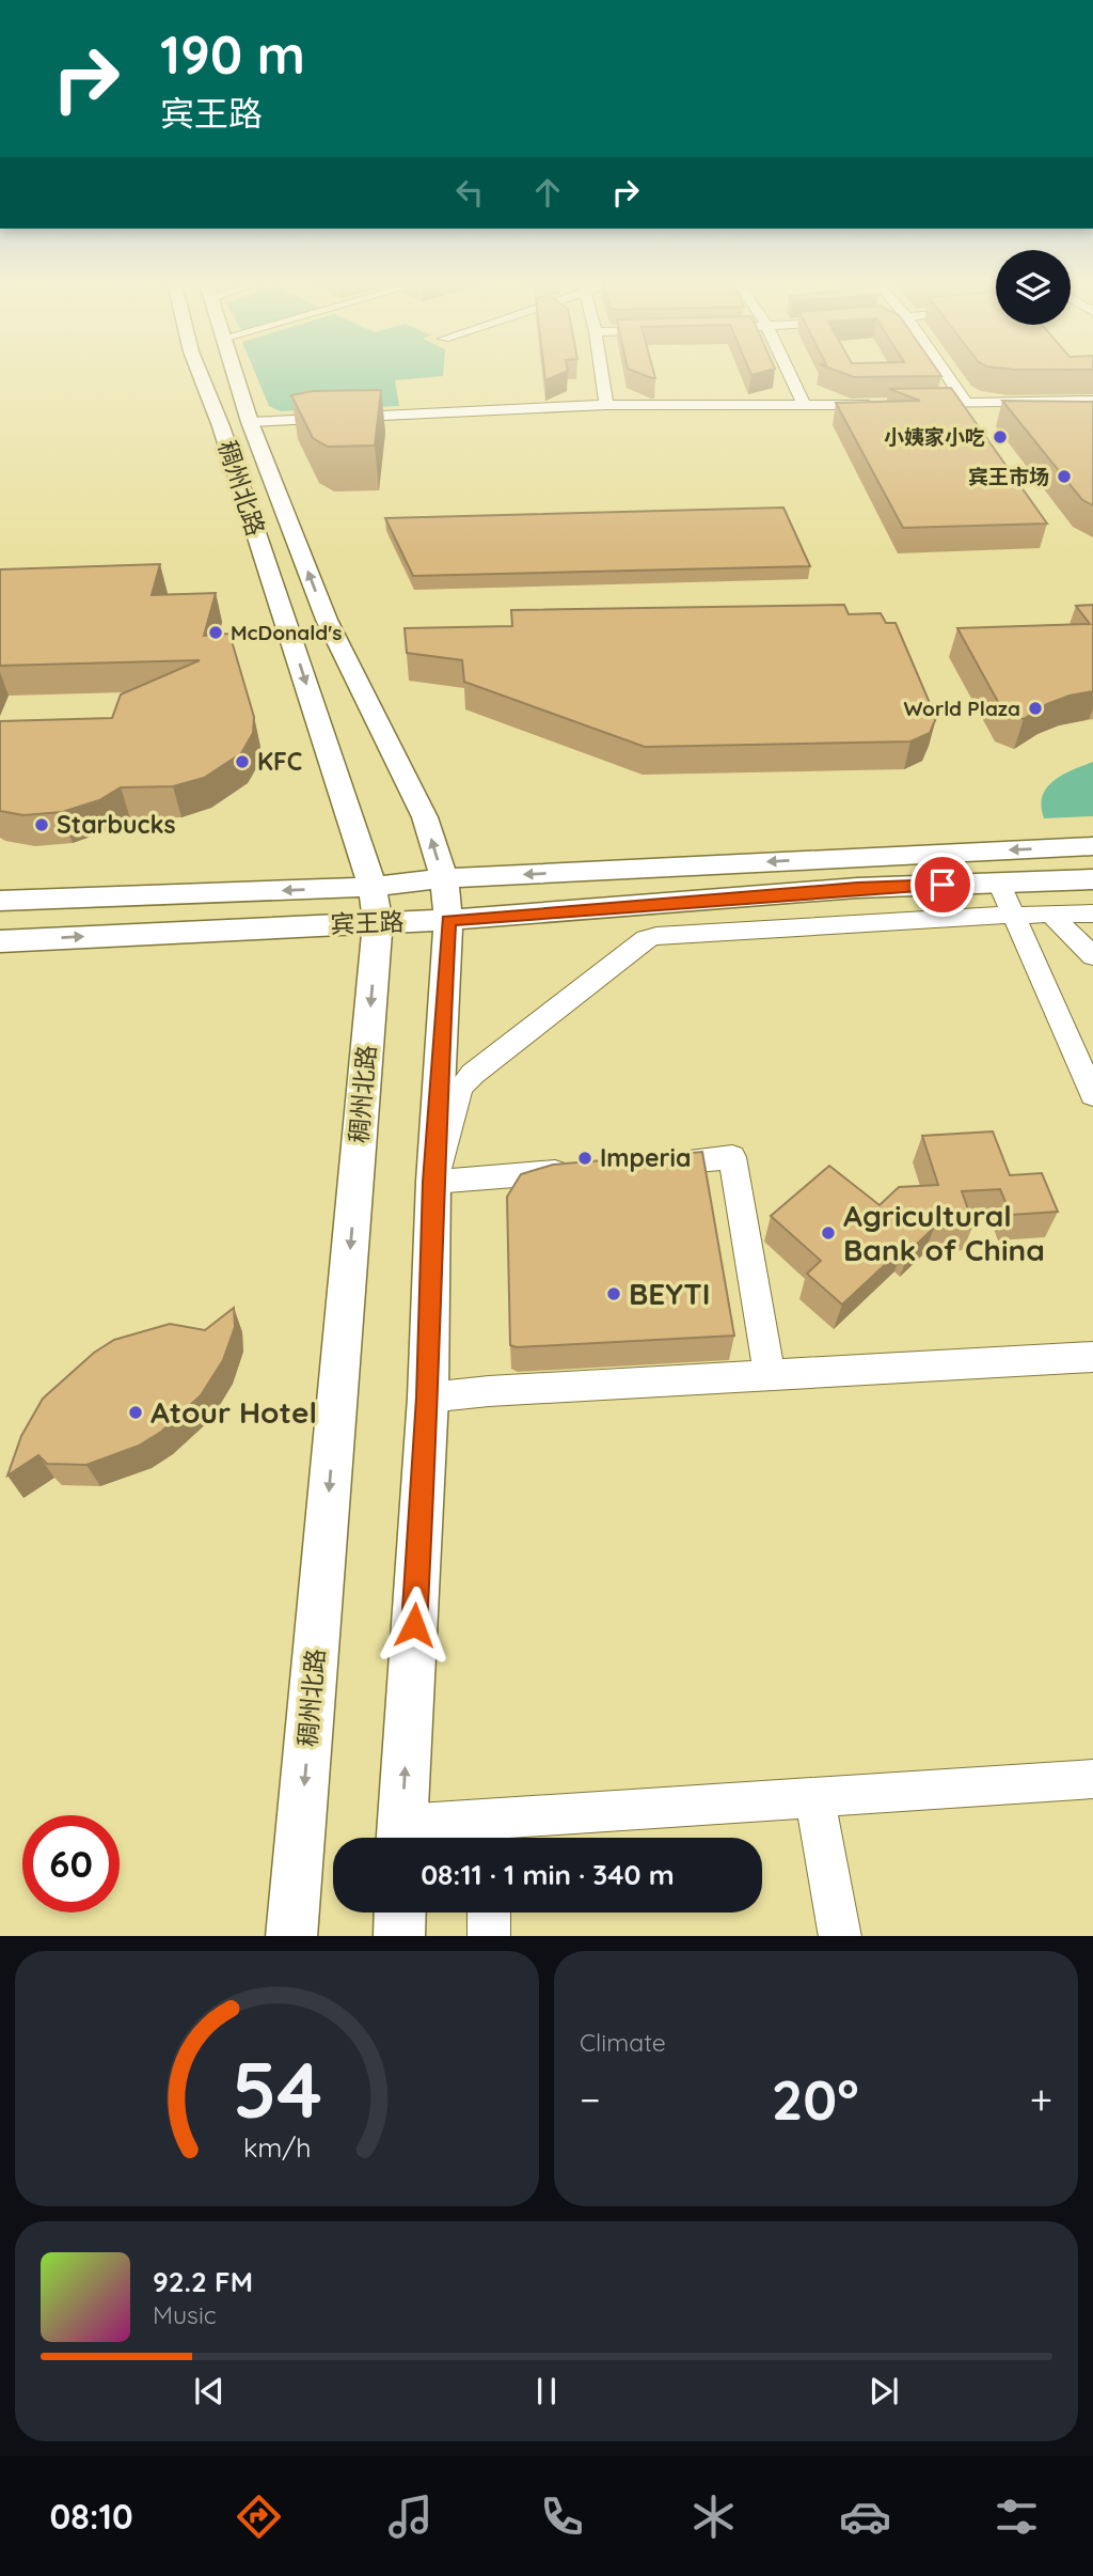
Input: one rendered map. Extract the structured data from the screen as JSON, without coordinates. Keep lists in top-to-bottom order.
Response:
{
  "streets": {
    "main road": ["稠州北路", "宾王路"]
  },
  "crossings": [
    ["稠州北路", "宾王路"]
  ],
  "places": [
    "小姨家小吃",
    "宾王市场",
    "McDonald's",
    "World Plaza",
    "KFC",
    "Starbucks",
    "Imperia",
    "Agricultural Bank of China",
    "BEYTI",
    "Atour Hotel"
  ],
  "page": {
    "turn": ["190 m", "宾王路"],
    "limit": "60",
    "trip": "08:11 · 1 min · 340 m",
    "tile": "Climate",
    "heat": ["−", "20°", "+"],
    "song": ["92.2 FM", "Music"],
    "tabs": "08:10",
    "gauge": ["54", "km/h"]
  }
}
